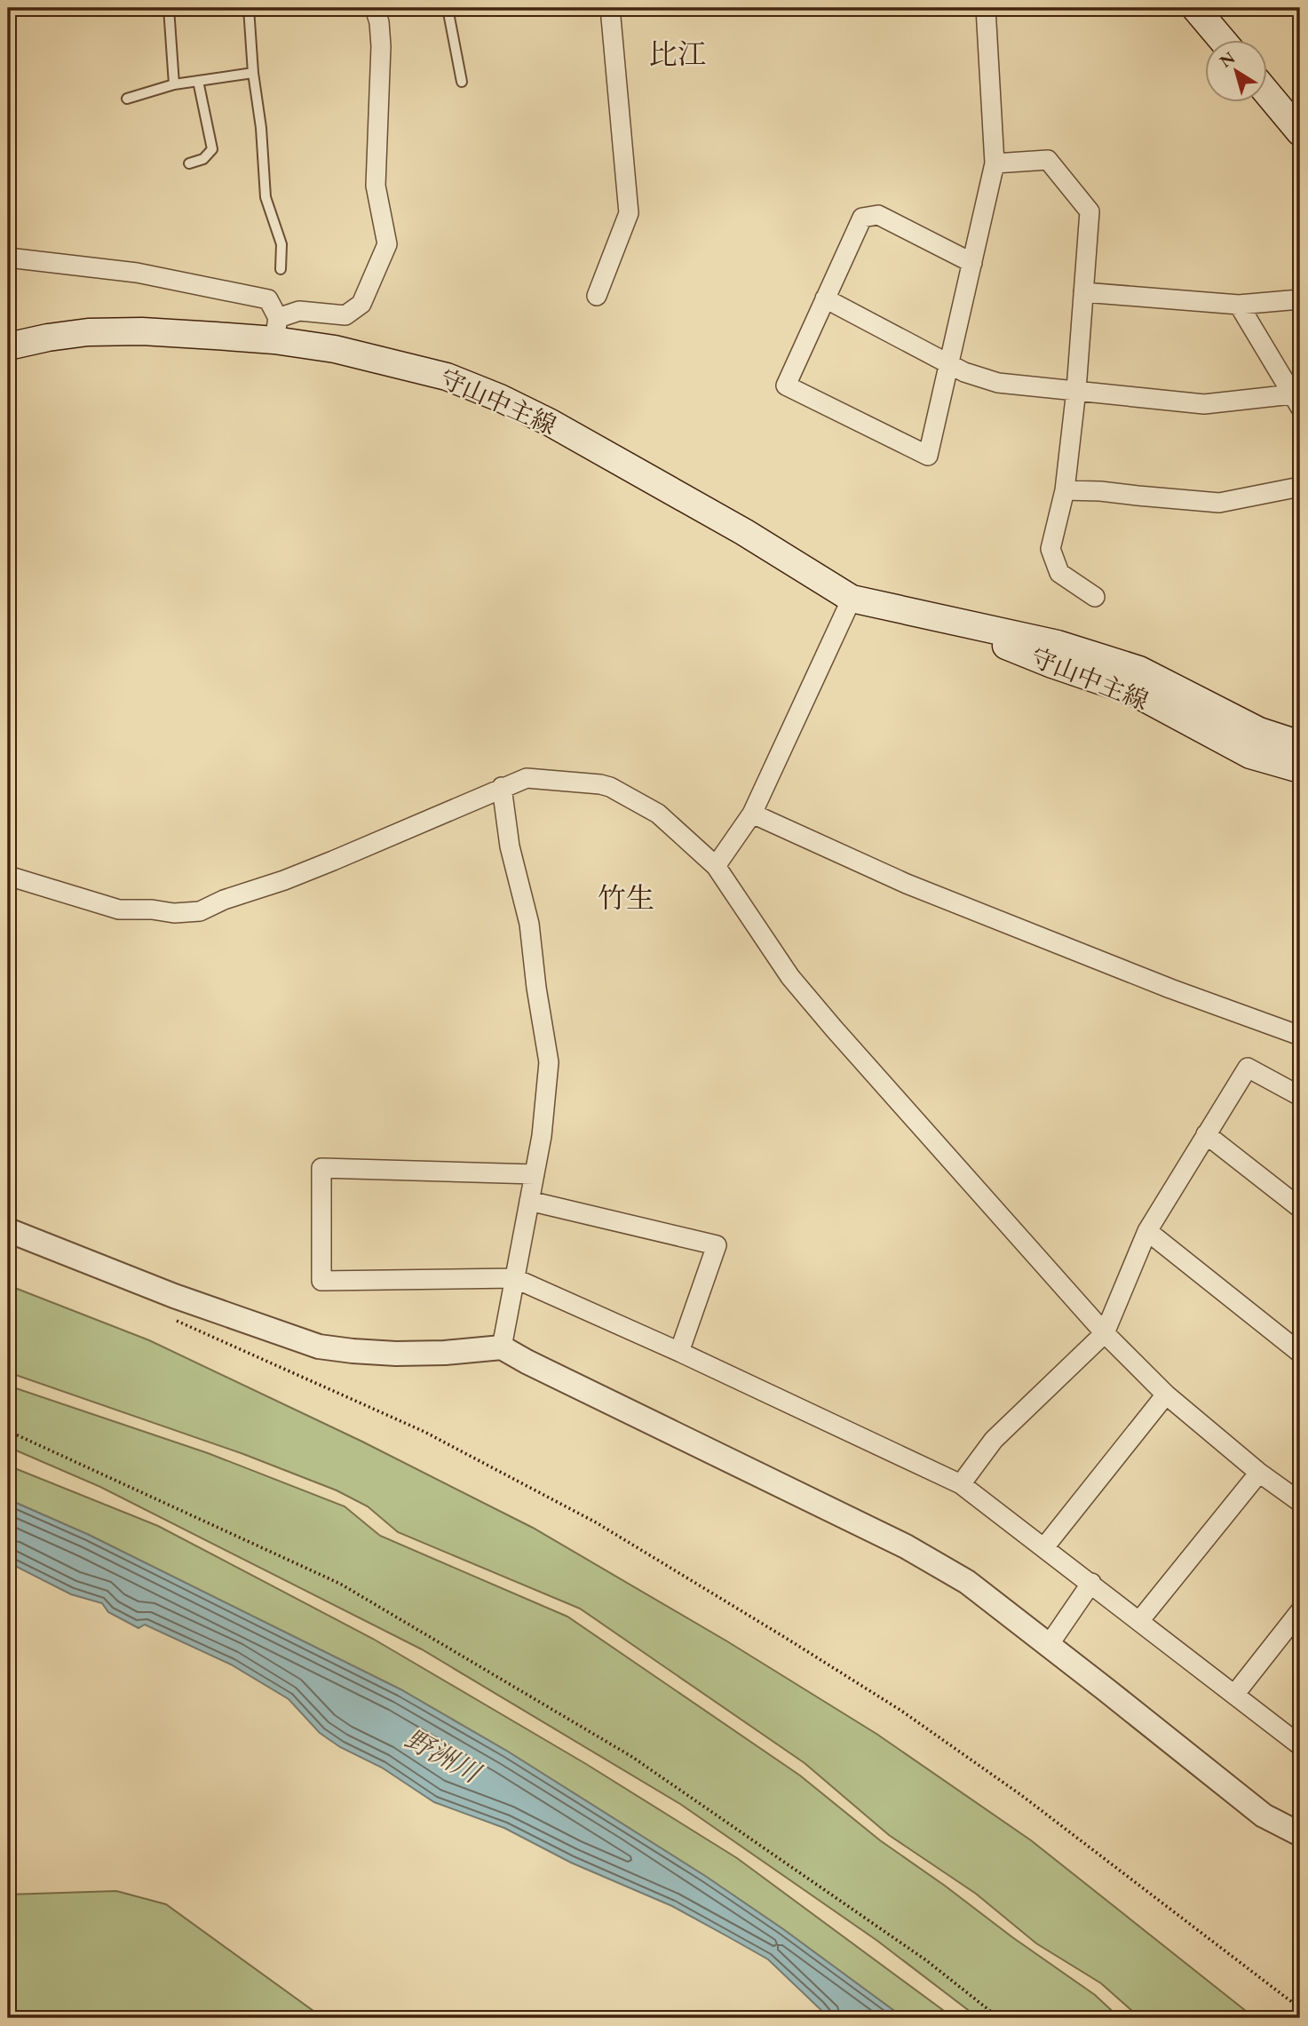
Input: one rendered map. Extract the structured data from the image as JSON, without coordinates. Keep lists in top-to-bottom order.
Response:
{
  "streets": {
    "main road": ["守山中主線"]
  },
  "districts": ["比江", "竹生"],
  "water": ["野洲川"],
  "north": "top left"
}
